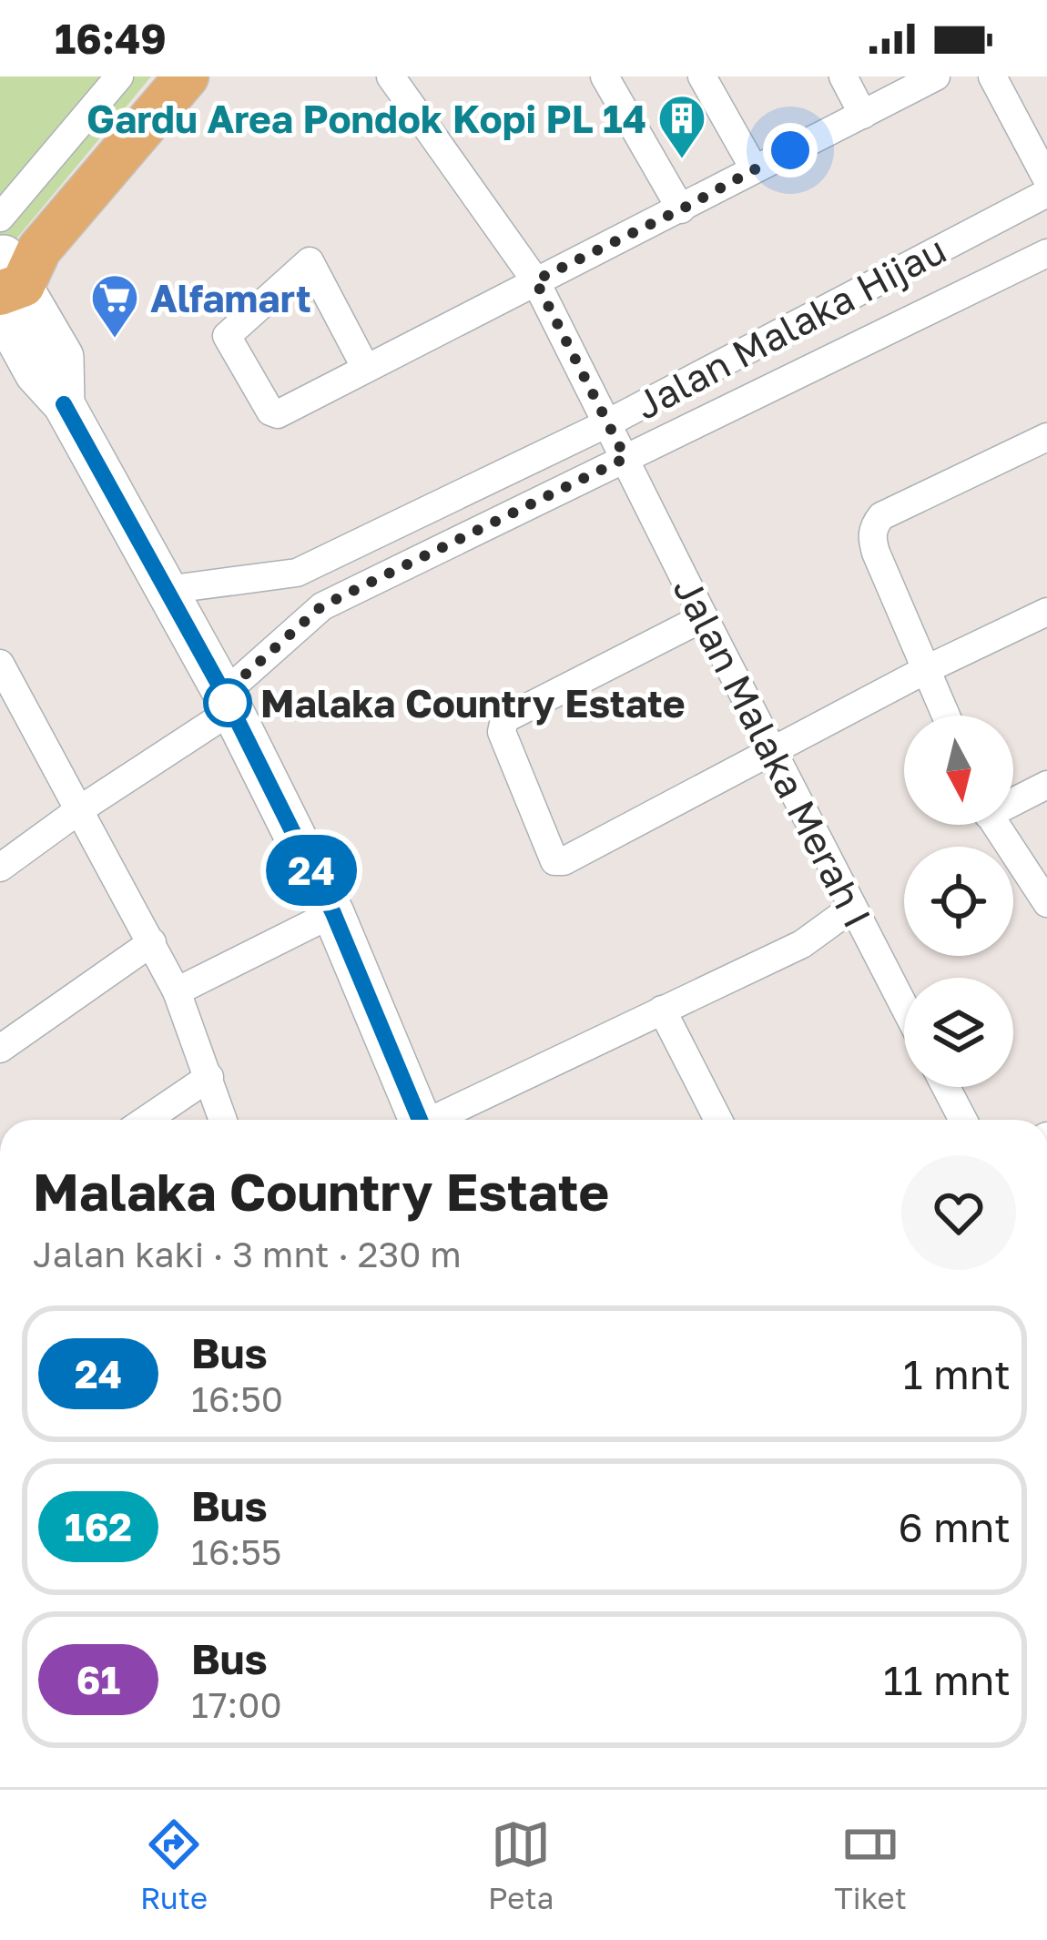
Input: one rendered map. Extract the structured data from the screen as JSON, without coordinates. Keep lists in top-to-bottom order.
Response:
{
  "streets": {
    "street": ["Jalan Malaka Hijau", "Jalan Malaka Merah I"]
  },
  "crossings": [
    ["Jalan Malaka Hijau", "Jalan Malaka Merah I"]
  ],
  "places": {
    "building": ["Gardu Area Pondok Kopi PL 14"],
    "supermarket": ["Alfamart"],
    "other": ["Malaka Country Estate"]
  },
  "lines": ["bus line 24"],
  "north": "bottom",
  "page": {
    "status": "16:49",
    "on_map": "24",
    "heading": ["Malaka Country Estate", "Jalan kaki · 3 mnt · 230 m"],
    "list": [
      {
        "mark": "24",
        "name": "Bus",
        "note": "16:50",
        "value": "1 mnt"
      },
      {
        "mark": "162",
        "name": "Bus",
        "note": "16:55",
        "value": "6 mnt"
      },
      {
        "mark": "61",
        "name": "Bus",
        "note": "17:00",
        "value": "11 mnt"
      }
    ],
    "tabs": ["Rute", "Peta", "Tiket"]
  }
}
